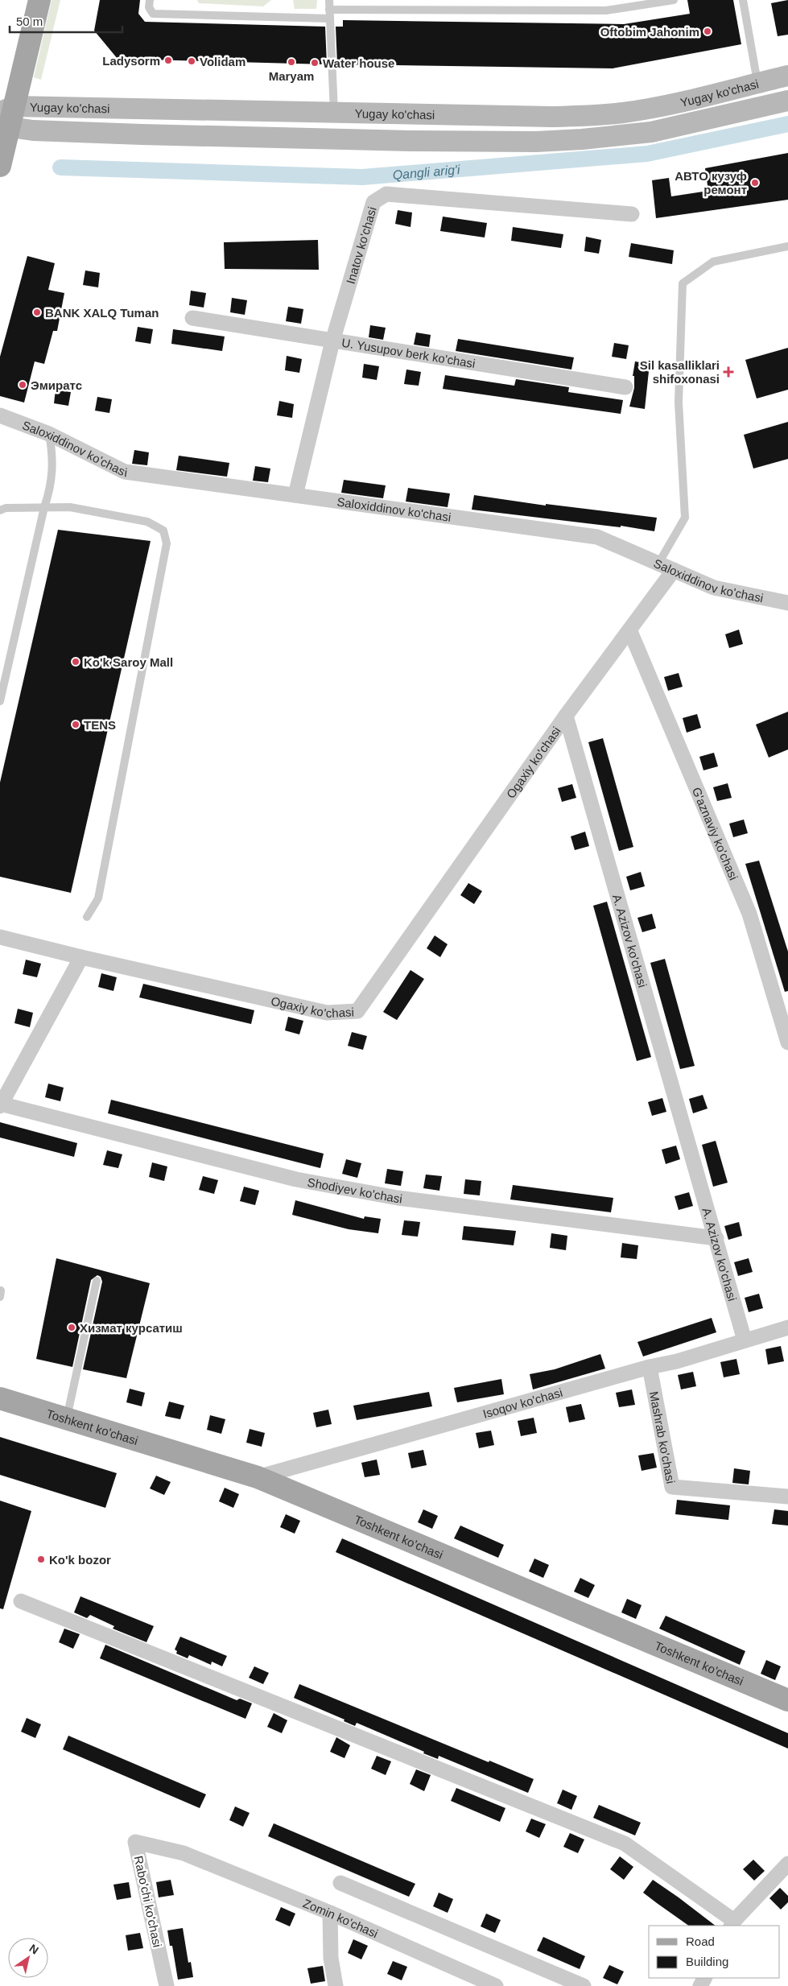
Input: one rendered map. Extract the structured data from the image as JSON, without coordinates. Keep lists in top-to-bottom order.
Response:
{
  "streets": {
    "main road": ["Yugay ko'chasi", "Toshkent ko'chasi"],
    "street": [
      "Inatov ko'chasi",
      "U. Yusupov berk ko'chasi",
      "Saloxiddinov ko'chasi",
      "Ogaxiy ko'chasi",
      "G'aznaviy ko'chasi",
      "A. Azizov ko'chasi",
      "Shodiyev ko'chasi",
      "Isoqov ko'chasi",
      "Mashrab ko'chasi",
      "Rabo'chi ko'chasi",
      "Zomin ko'chasi"
    ]
  },
  "crossings": [
    ["Inatov ko'chasi", "U. Yusupov berk ko'chasi"],
    ["Inatov ko'chasi", "Saloxiddinov ko'chasi"],
    ["Ogaxiy ko'chasi", "A. Azizov ko'chasi"],
    ["A. Azizov ko'chasi", "Shodiyev ko'chasi"],
    ["A. Azizov ko'chasi", "Isoqov ko'chasi"],
    ["Isoqov ko'chasi", "Toshkent ko'chasi"],
    ["Isoqov ko'chasi", "Mashrab ko'chasi"],
    ["Rabo'chi ko'chasi", "Zomin ko'chasi"]
  ],
  "water": ["Qangli arig'i"],
  "places": {
    "other": [
      "Oftobim Jahonim",
      "Ladysorm",
      "Volidam",
      "Maryam",
      "Water house",
      "АВТО кузуф ремонт",
      "BANK XALQ Tuman",
      "Эмиратс",
      "Ko'k Saroy Mall",
      "TENS",
      "Хизмат курсатиш",
      "Ko'k bozor"
    ],
    "health": ["Sil kasalliklari shifoxonasi"]
  },
  "legend": ["Road", "Building"],
  "scale_bar": "50 m",
  "north": "top right"
}
